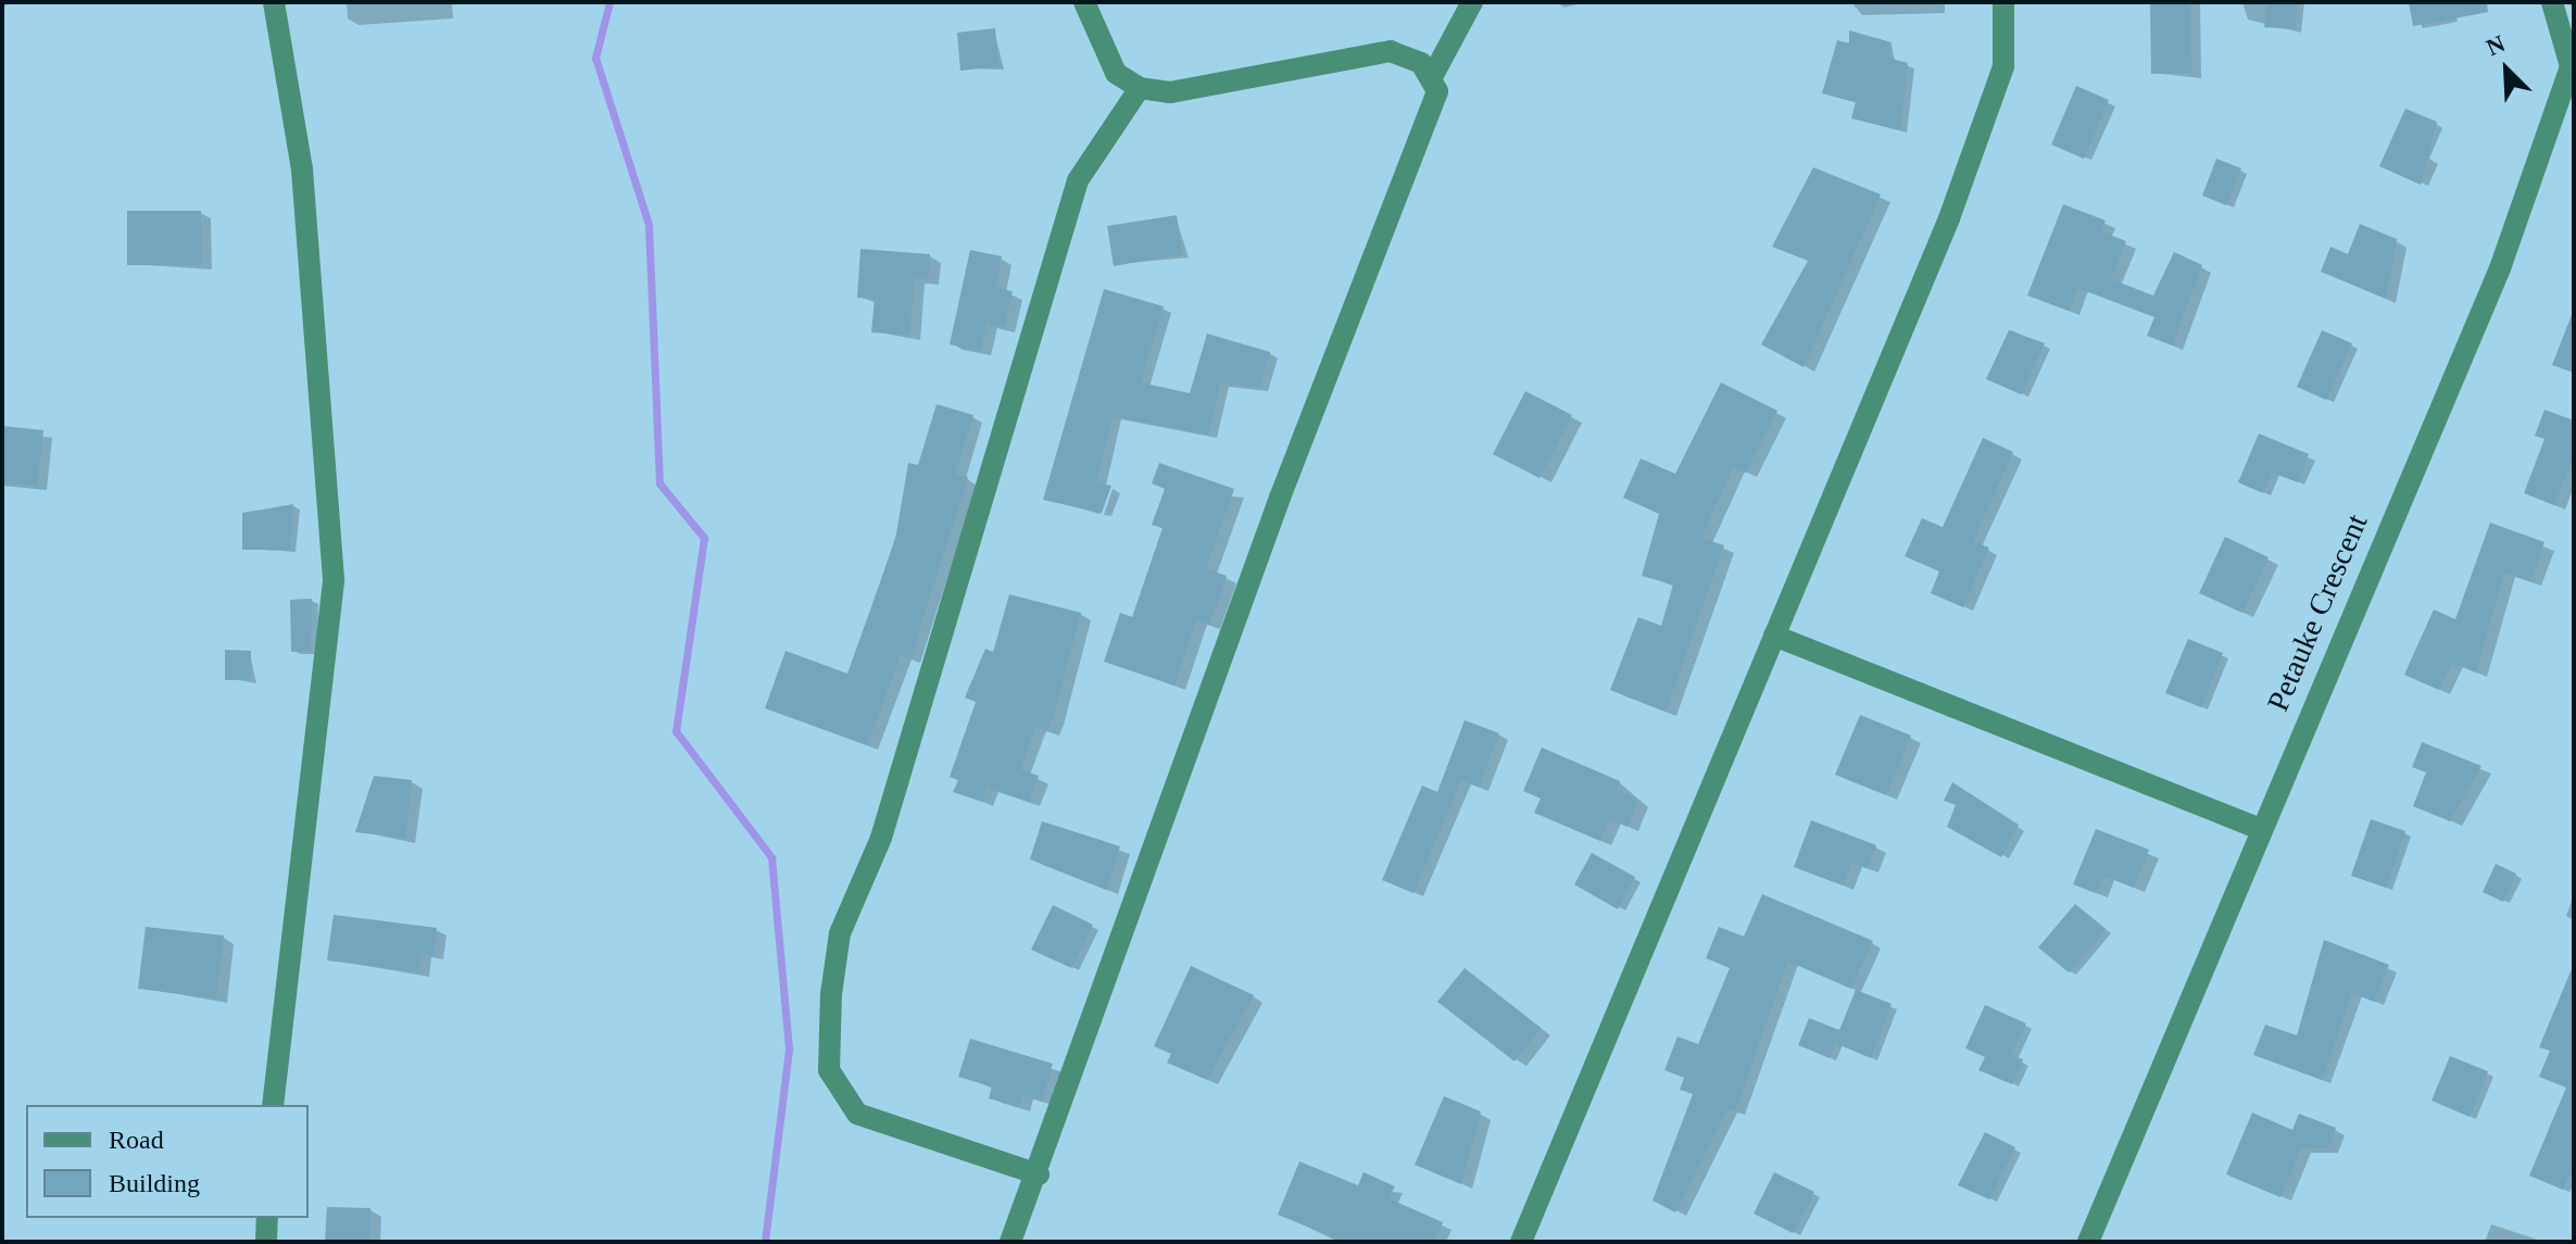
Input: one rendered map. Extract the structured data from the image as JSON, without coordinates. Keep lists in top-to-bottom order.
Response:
{
  "streets": {
    "street": ["Petauke Crescent"]
  },
  "legend": ["Road", "Building"],
  "north": "top left"
}
